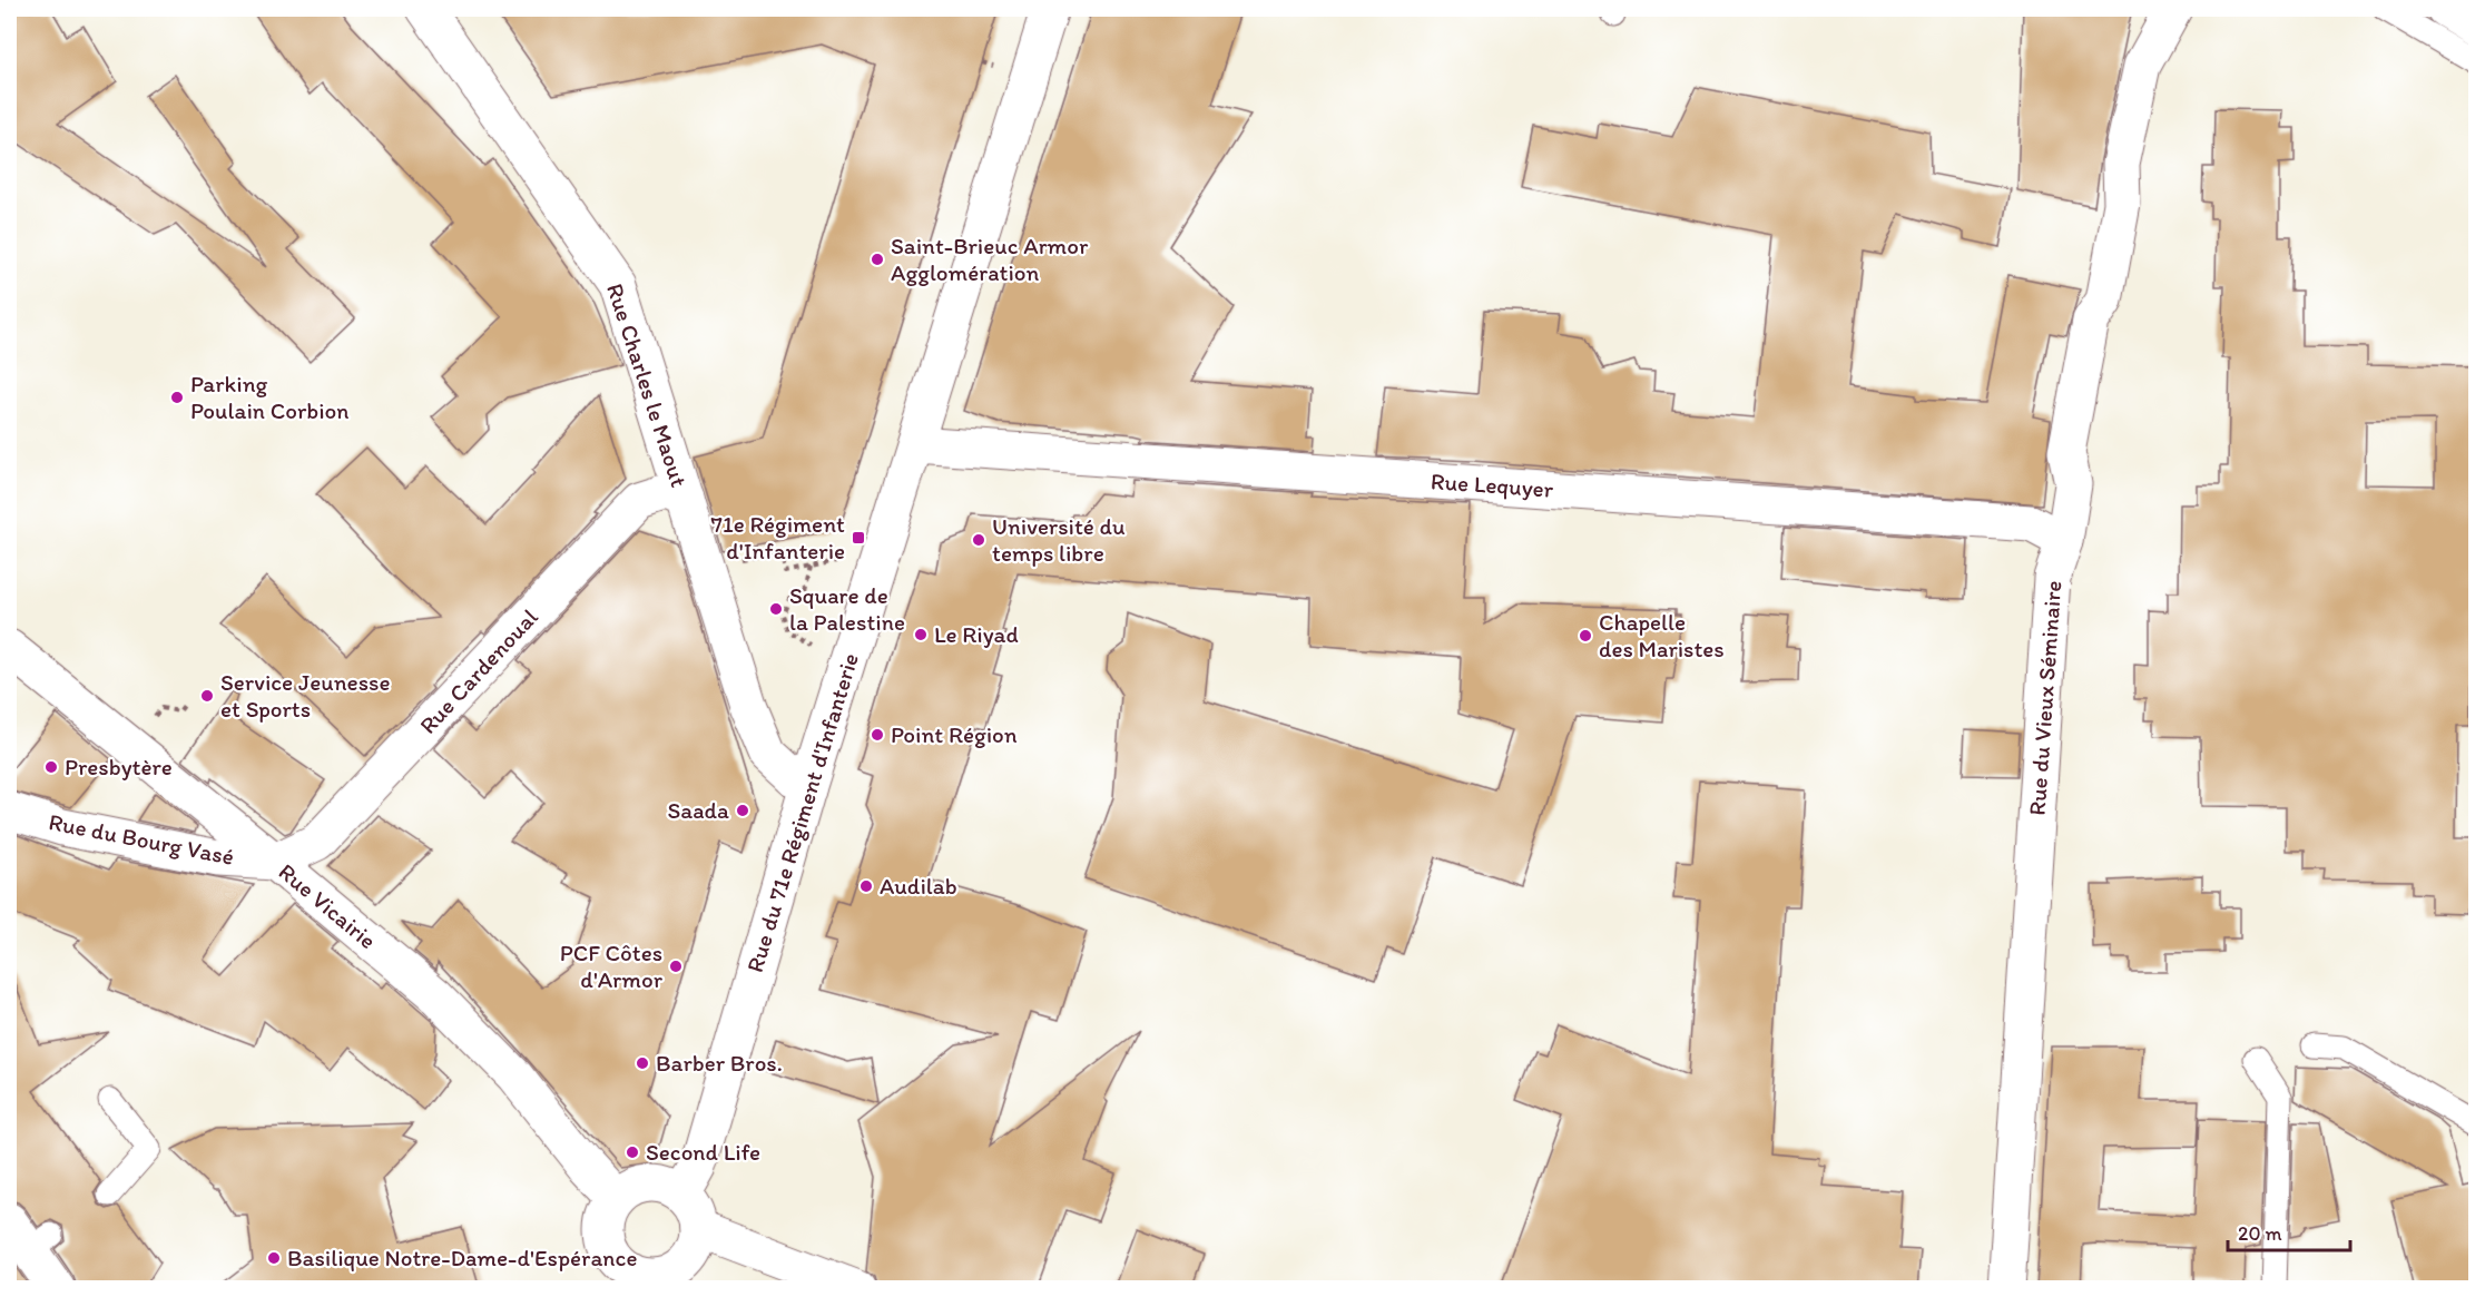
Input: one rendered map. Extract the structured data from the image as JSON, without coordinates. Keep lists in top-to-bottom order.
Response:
{
  "streets": {
    "street": [
      "Rue Charles le Maout",
      "Rue Lequyer",
      "Rue Cardenoual",
      "Rue du Vieux Séminaire",
      "Rue du 71e Régiment d'Infanterie",
      "Rue du Bourg Vasé",
      "Rue Vicairie"
    ]
  },
  "crossings": [
    ["Rue Charles le Maout", "Rue Cardenoual"],
    ["Rue Charles le Maout", "Rue du 71e Régiment d'Infanterie"],
    ["Rue Lequyer", "Rue du Vieux Séminaire"],
    ["Rue Lequyer", "Rue du 71e Régiment d'Infanterie"],
    ["Rue Cardenoual", "Rue du Bourg Vasé"],
    ["Rue Cardenoual", "Rue Vicairie"],
    ["Rue du 71e Régiment d'Infanterie", "Rue Vicairie"],
    ["Rue du Bourg Vasé", "Rue Vicairie"]
  ],
  "places": {
    "other": [
      "Saint-Brieuc Armor Agglomération",
      "Parking Poulain Corbion",
      "Université du temps libre",
      "Square de la Palestine",
      "Le Riyad",
      "Chapelle des Maristes",
      "Service Jeunesse et Sports",
      "Point Région",
      "Presbytère",
      "Saada",
      "Audilab",
      "PCF Côtes d'Armor",
      "Barber Bros.",
      "Second Life",
      "Basilique Notre-Dame-d'Espérance"
    ],
    "transit": ["71e Régiment d'Infanterie"]
  },
  "scale_bar": "20 m"
}
